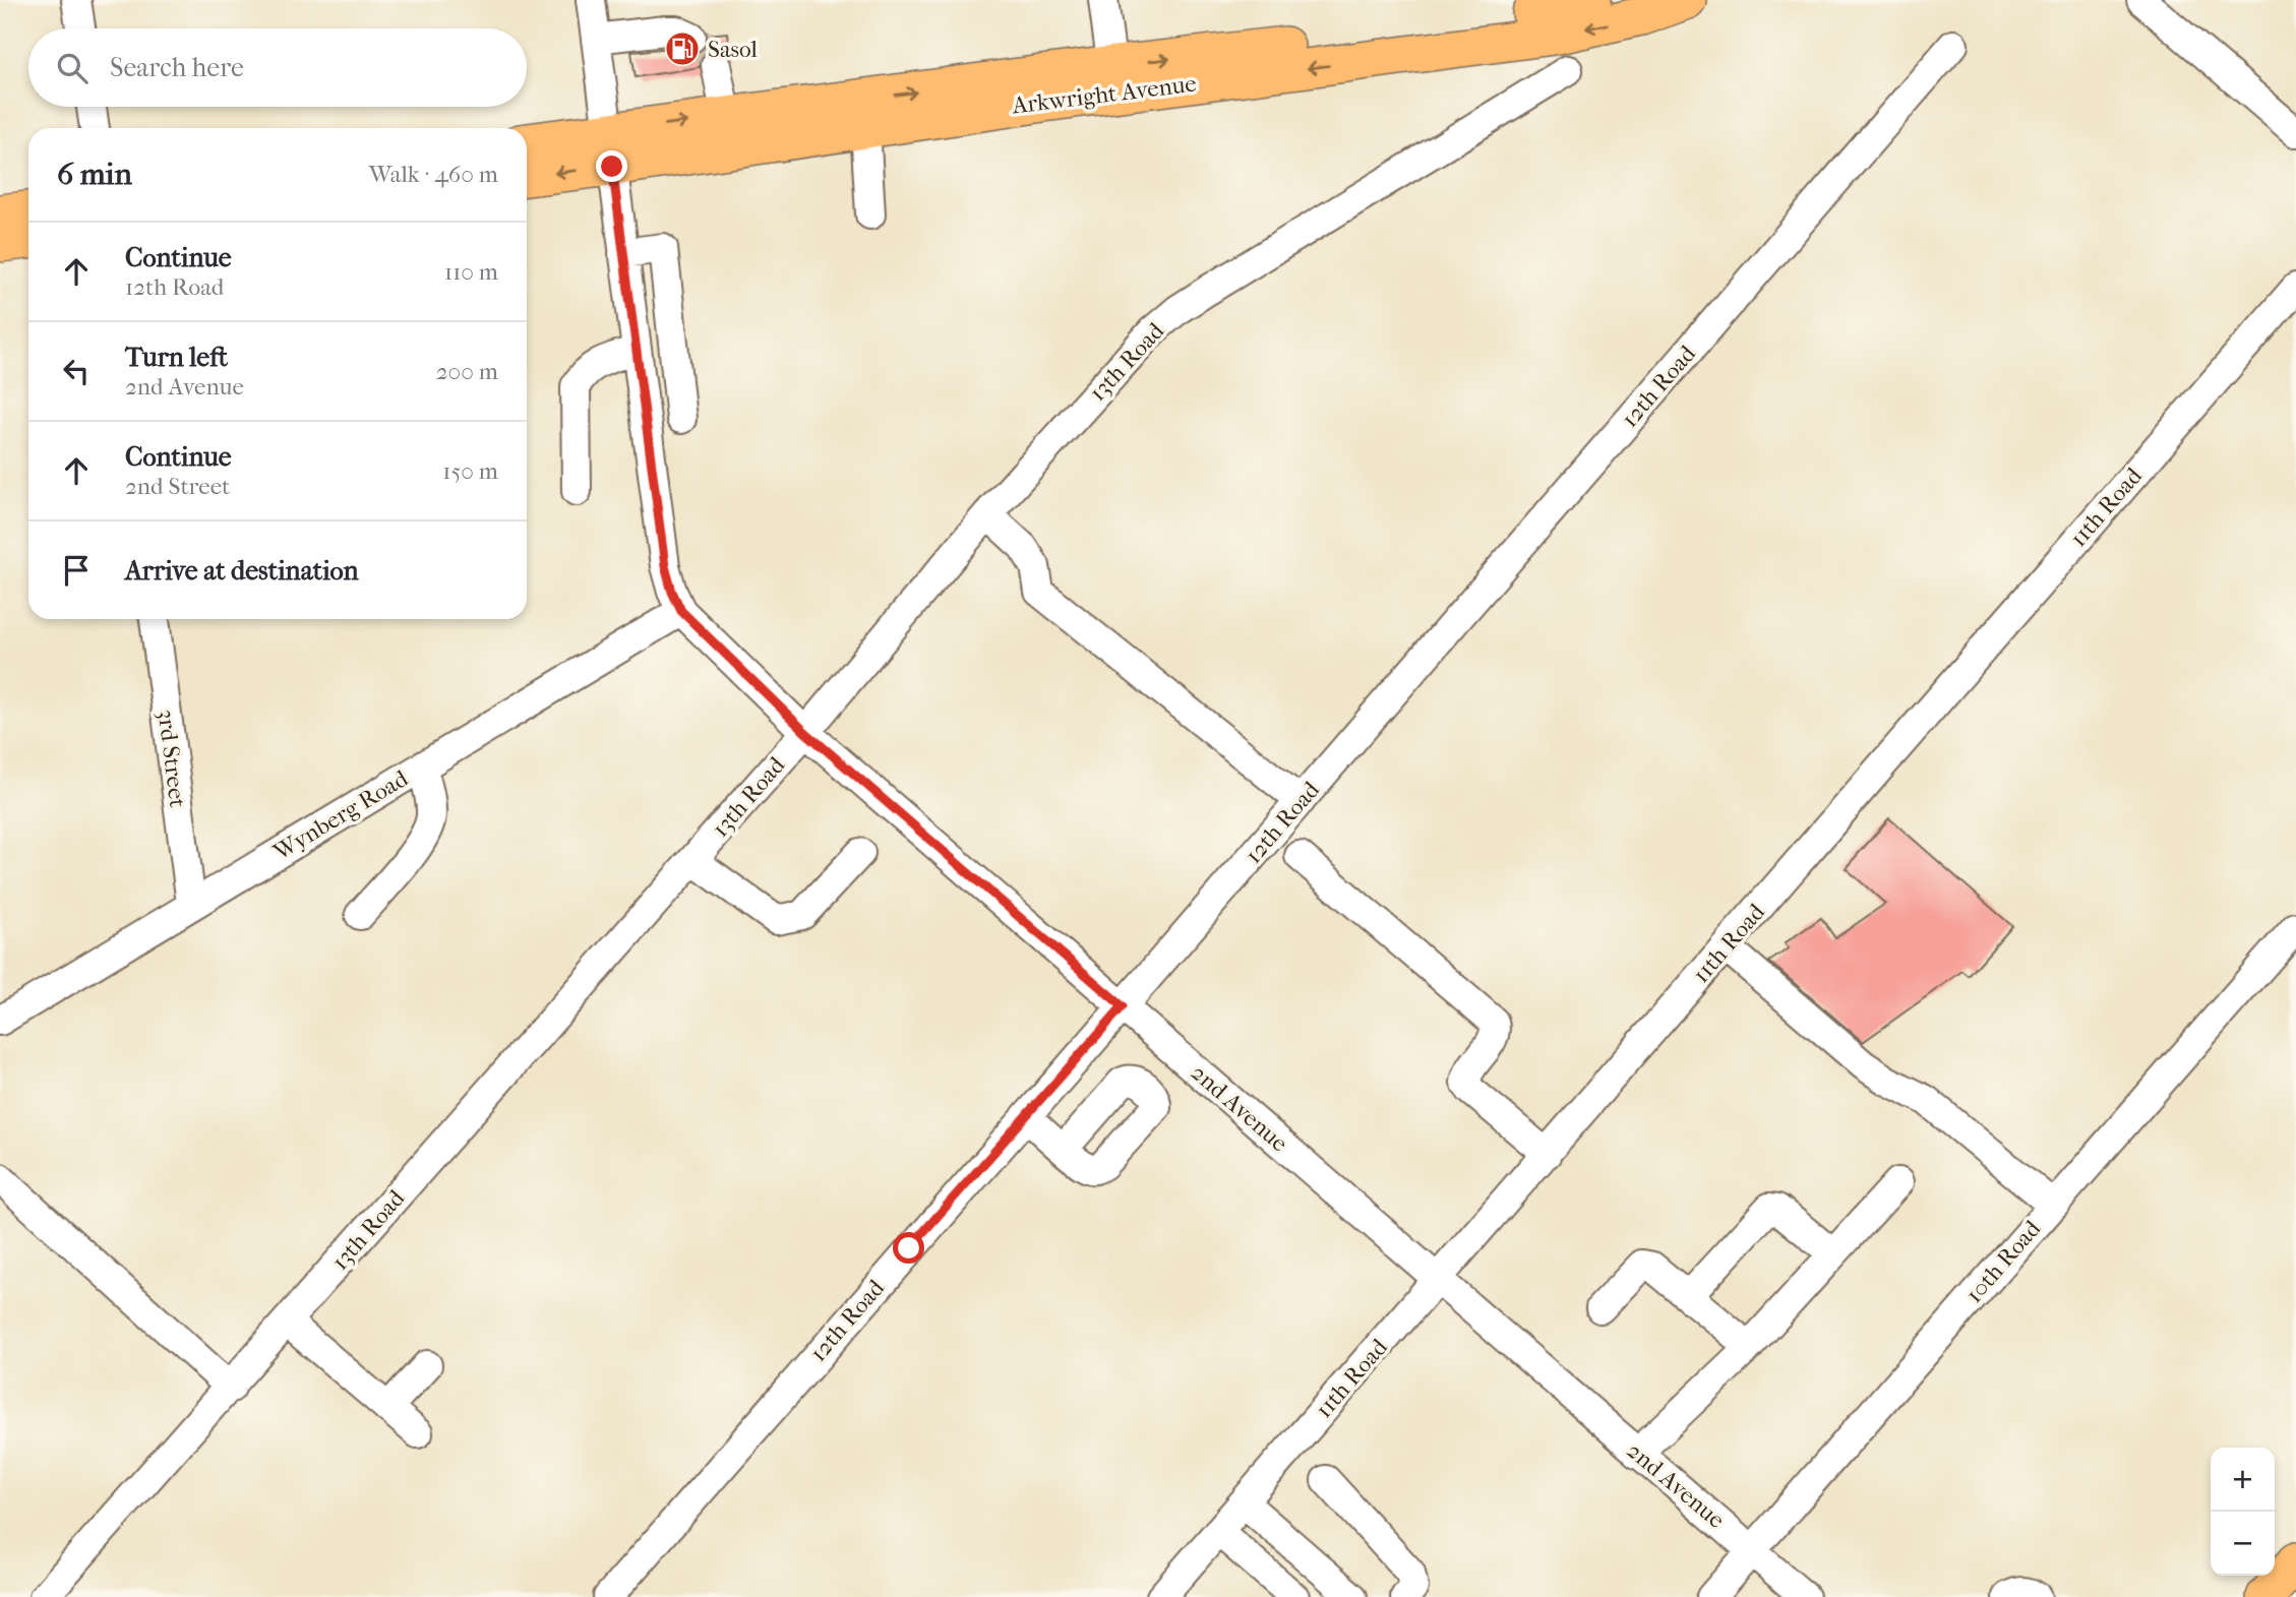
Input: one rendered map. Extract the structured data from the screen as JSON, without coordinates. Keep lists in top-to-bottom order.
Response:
{
  "streets": {
    "main road": ["Arkwright Avenue"],
    "street": [
      "13th Road",
      "12th Road",
      "11th Road",
      "3rd Street",
      "Wynberg Road",
      "2nd Avenue",
      "10th Road"
    ]
  },
  "crossings": [
    ["13th Road", "2nd Avenue"],
    ["12th Road", "2nd Avenue"],
    ["11th Road", "2nd Avenue"],
    ["3rd Street", "Wynberg Road"],
    ["Wynberg Road", "2nd Avenue"],
    ["2nd Avenue", "10th Road"]
  ],
  "places": {
    "fuel station": ["Sasol"]
  },
  "page": {
    "search": "Search here",
    "heading": ["6 min", "Walk · 460 m"],
    "list": [
      ["Continue", "12th Road", "110 m"],
      ["Turn left", "2nd Avenue", "200 m"],
      ["Continue", "2nd Street", "150 m"],
      "Arrive at destination"
    ],
    "map_buttons": ["+", "−"]
  }
}
